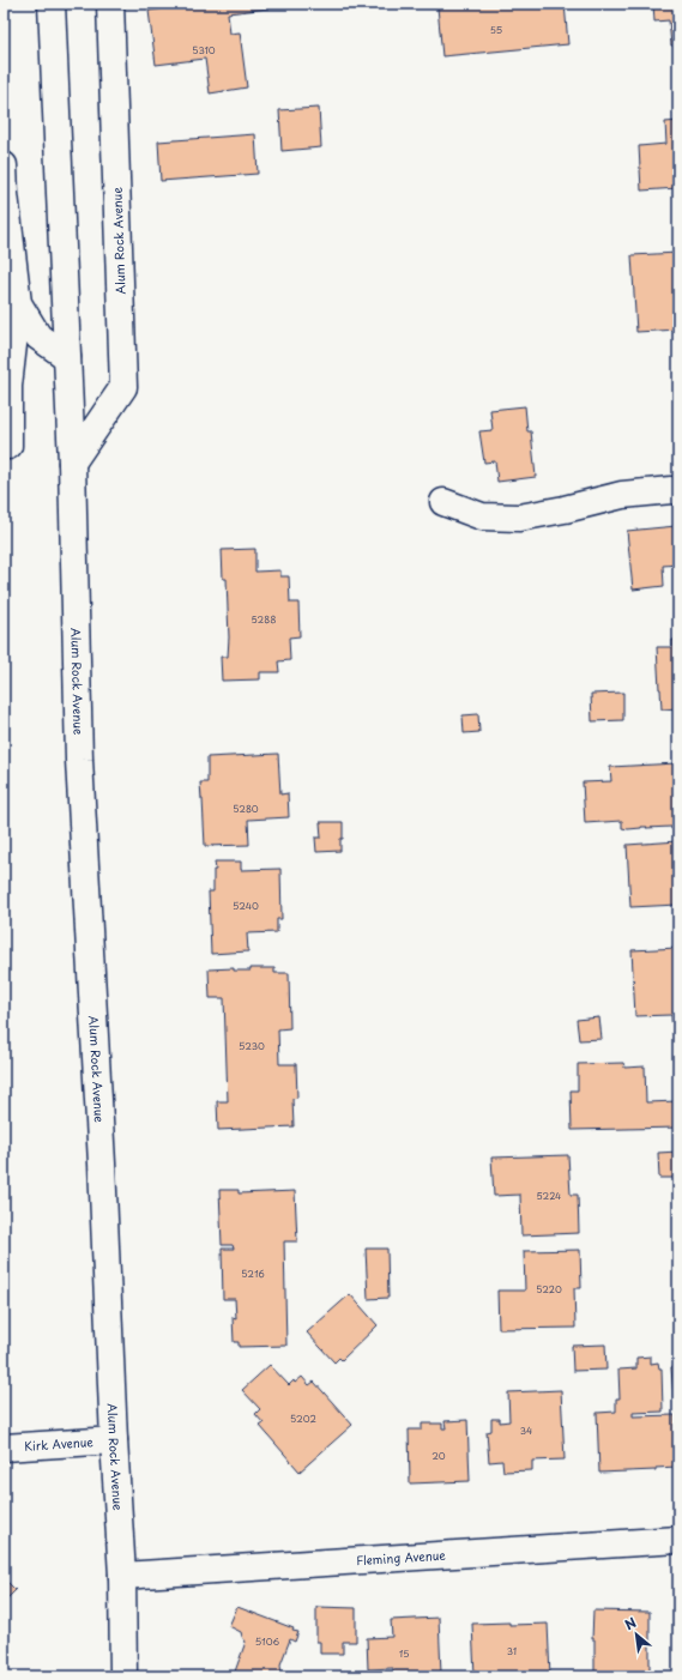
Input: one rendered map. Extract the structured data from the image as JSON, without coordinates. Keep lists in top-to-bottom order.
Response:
{
  "streets": {
    "main road": ["Alum Rock Avenue", "Kirk Avenue", "Fleming Avenue"]
  },
  "crossings": [
    ["Alum Rock Avenue", "Kirk Avenue"],
    ["Alum Rock Avenue", "Fleming Avenue"]
  ],
  "house_numbers": [
    "55",
    "5310",
    "5288",
    "5280",
    "5240",
    "5230",
    "5224",
    "5216",
    "5220",
    "5202",
    "34",
    "20",
    "5106",
    "31",
    "15"
  ],
  "north": "top left"
}
